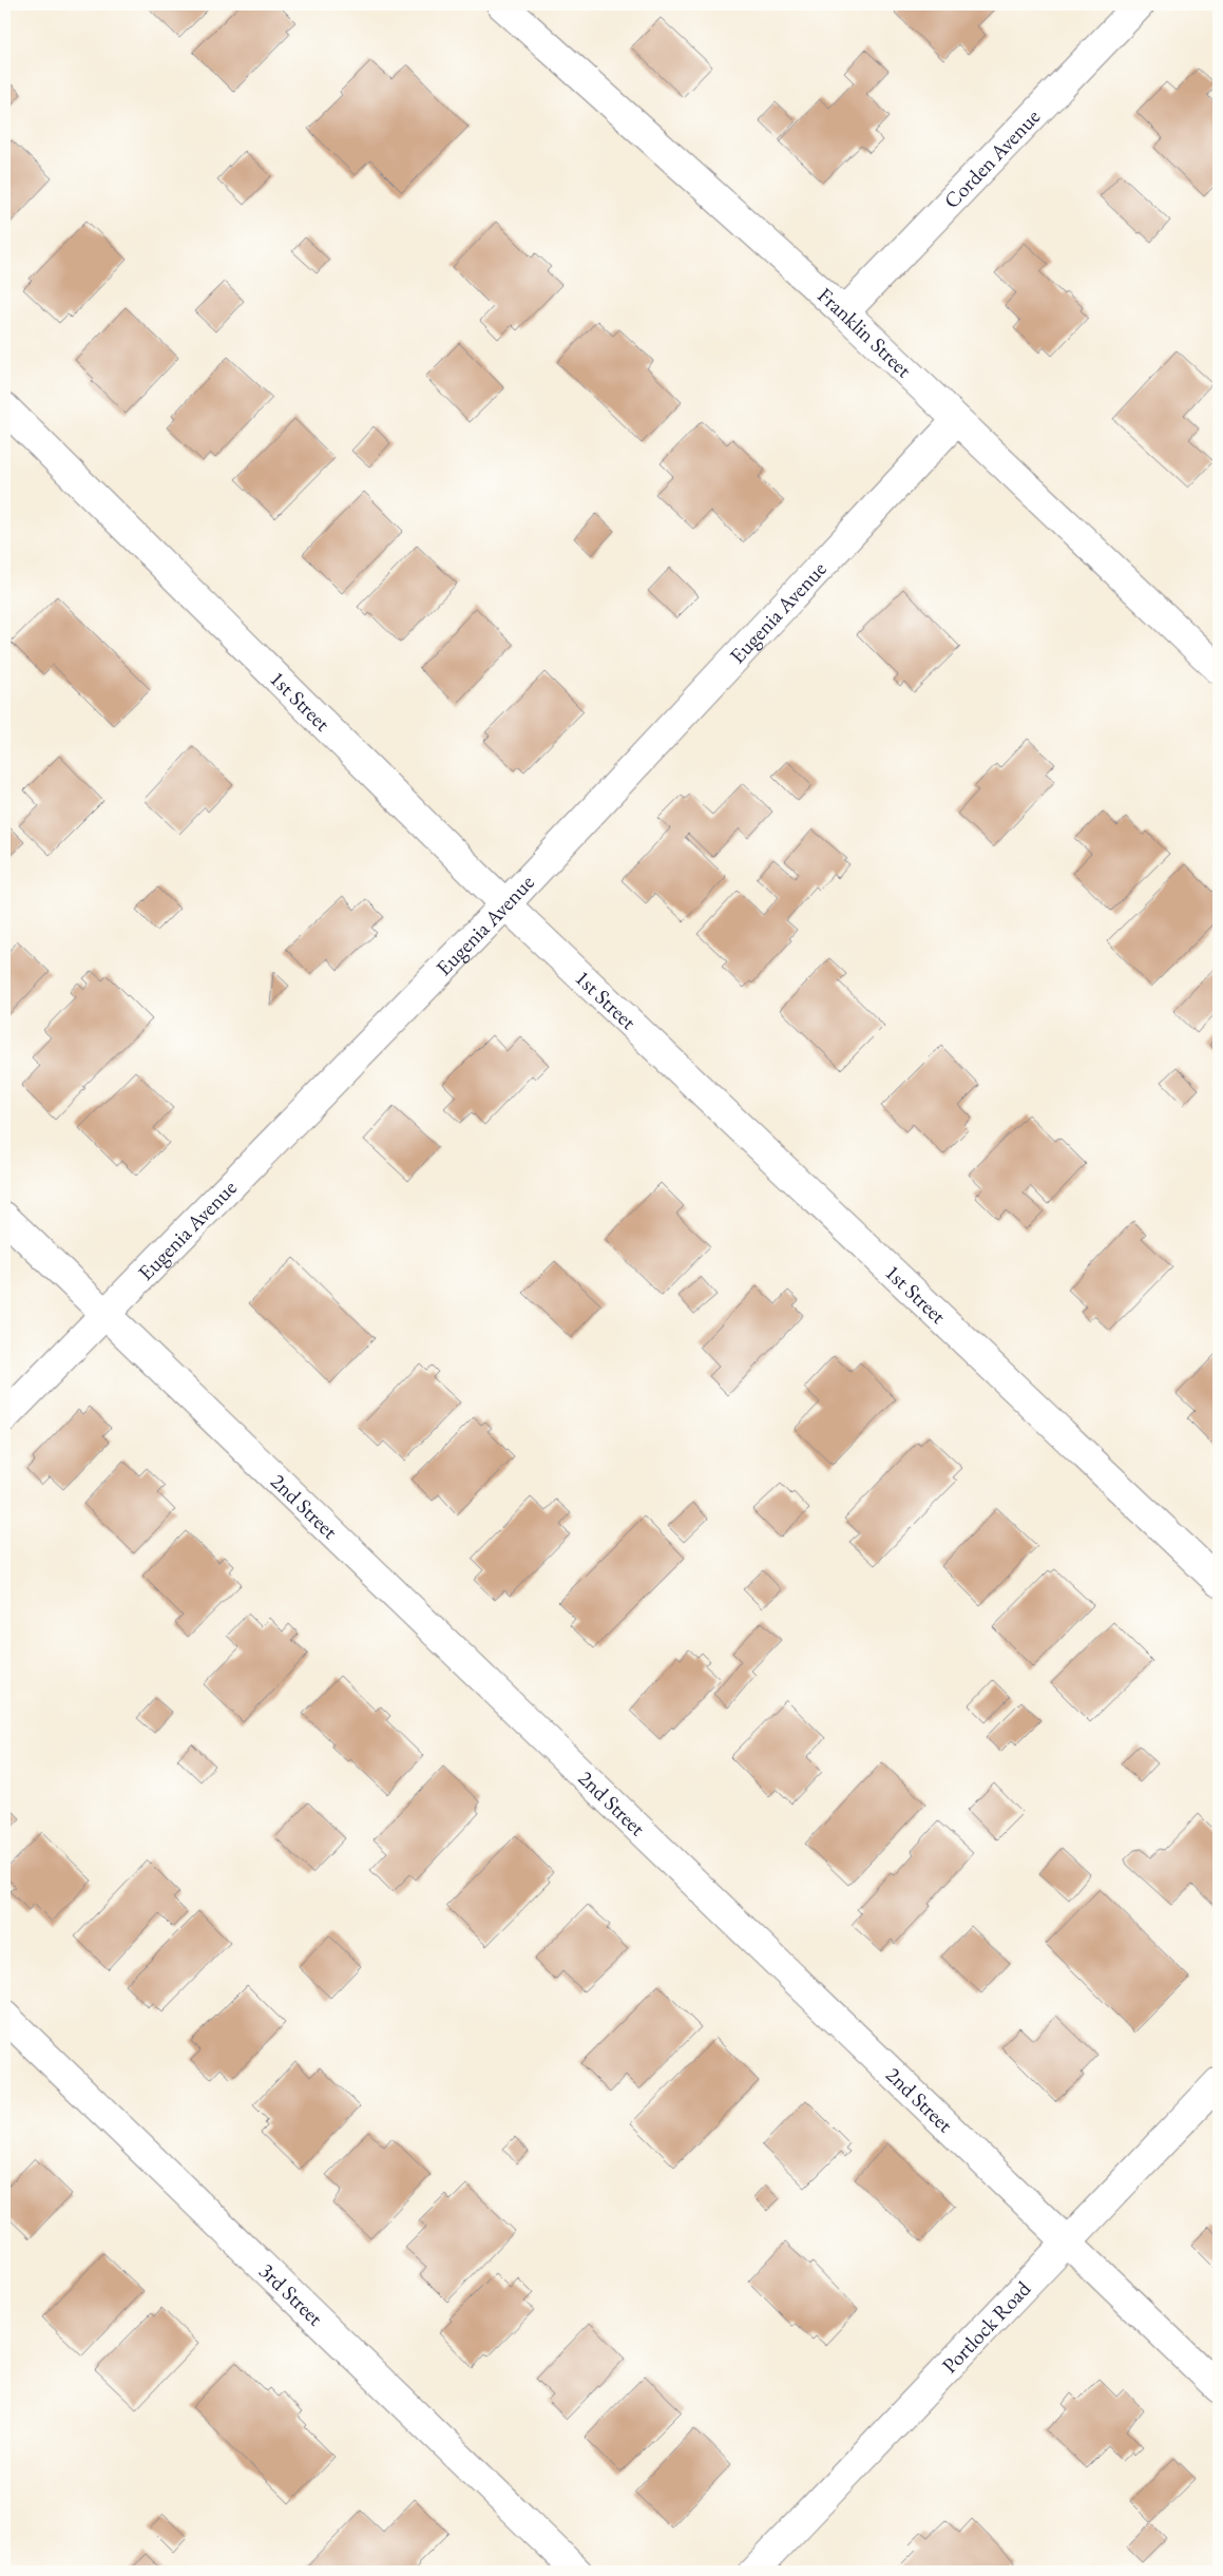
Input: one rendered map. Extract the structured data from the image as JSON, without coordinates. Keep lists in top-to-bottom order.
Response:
{
  "streets": {
    "street": [
      "Corden Avenue",
      "Franklin Street",
      "Eugenia Avenue",
      "1st Street",
      "2nd Street",
      "3rd Street",
      "Portlock Road"
    ]
  },
  "crossings": [
    ["Corden Avenue", "Franklin Street"],
    ["Franklin Street", "Eugenia Avenue"],
    ["Eugenia Avenue", "1st Street"],
    ["Eugenia Avenue", "2nd Street"],
    ["2nd Street", "Portlock Road"]
  ]
}
